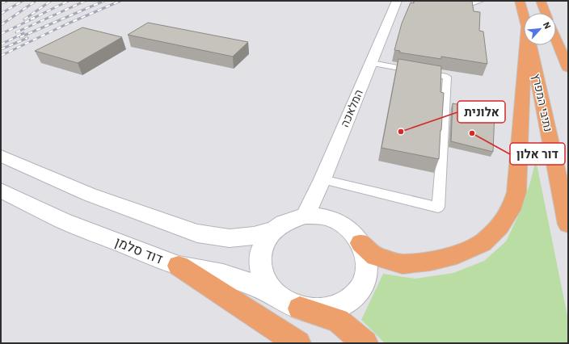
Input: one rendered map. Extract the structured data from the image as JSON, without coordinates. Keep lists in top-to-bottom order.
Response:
{
  "streets": {
    "highway": ["נתיבי המפרץ"],
    "street": ["המלאכה", "דוד סלמן"]
  },
  "crossings": [
    ["המלאכה", "דוד סלמן"]
  ],
  "places": ["אלונית", "דור אלון"],
  "north": "top right"
}
